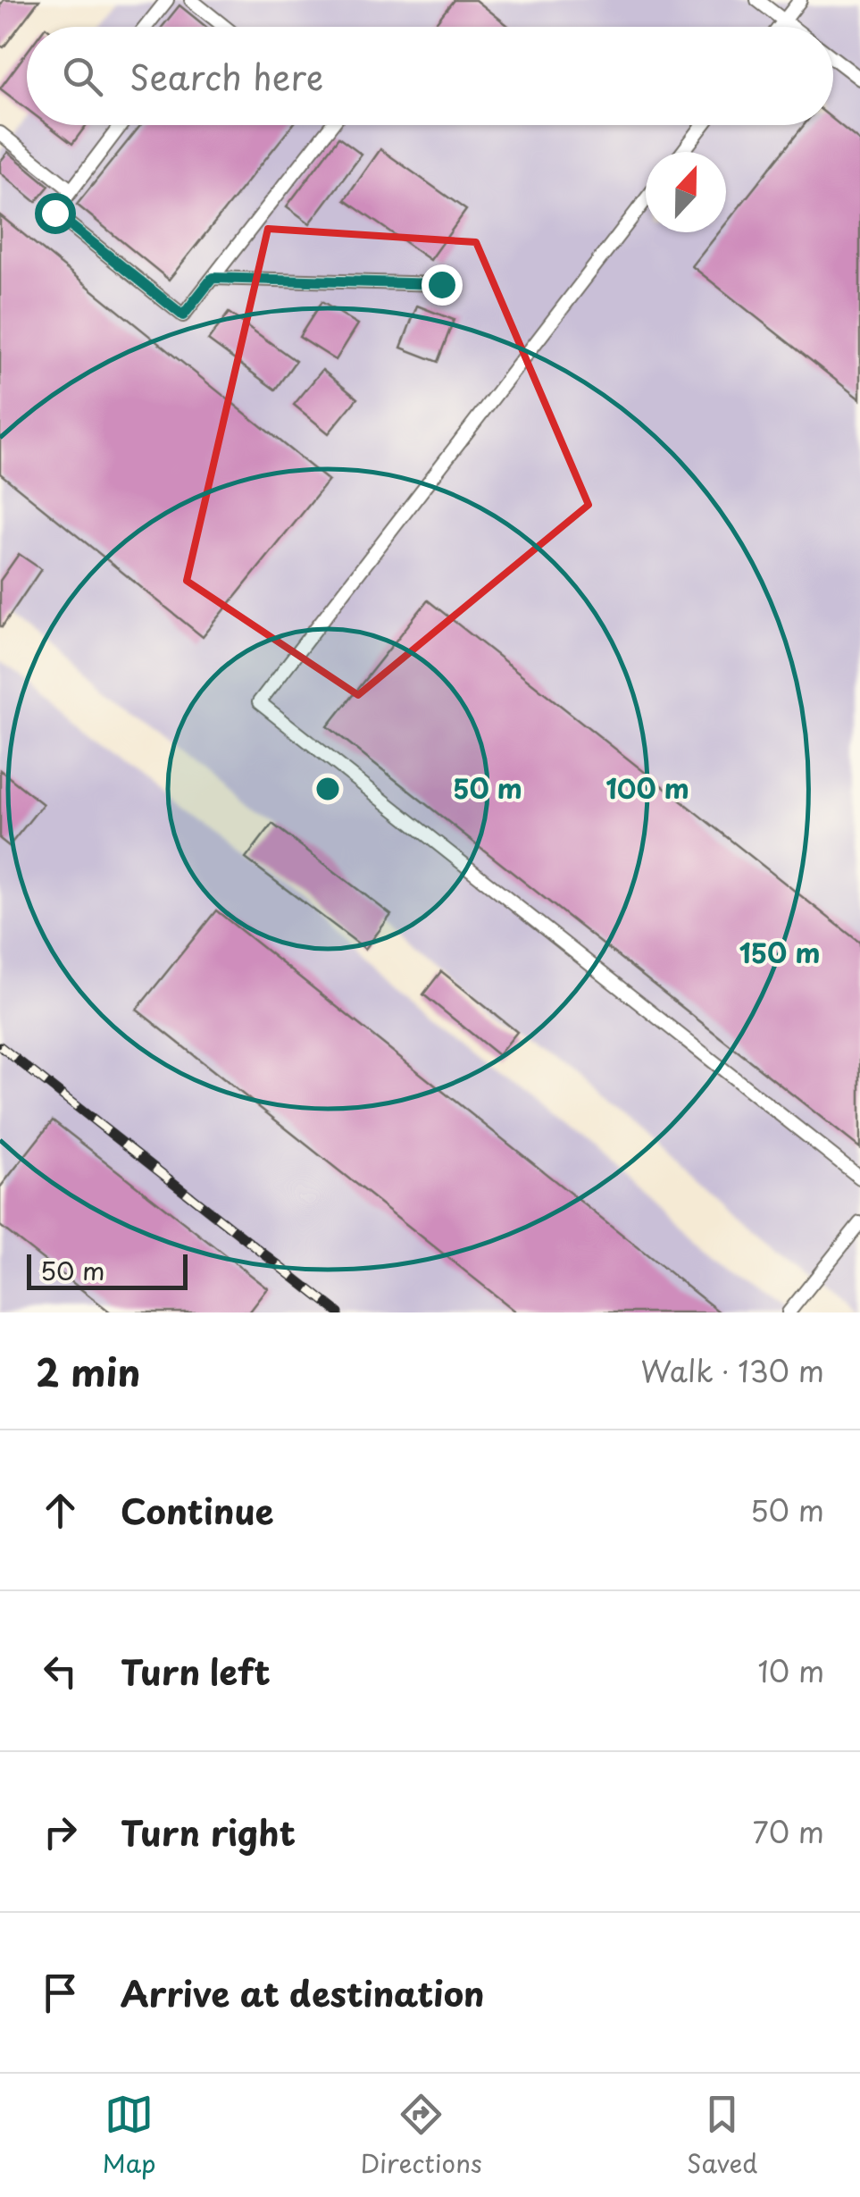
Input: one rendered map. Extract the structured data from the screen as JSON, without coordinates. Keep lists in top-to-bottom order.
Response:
{
  "scale_bar": "50 m",
  "north": "top",
  "page": {
    "search": "Search here",
    "scale": "50 m",
    "heading": ["2 min", "Walk · 130 m"],
    "list": [
      ["Continue", "50 m"],
      ["Turn left", "10 m"],
      ["Turn right", "70 m"],
      "Arrive at destination"
    ],
    "nav": ["Map", "Directions", "Saved"]
  },
  "rings": ["50 m", "100 m", "150 m"]
}
